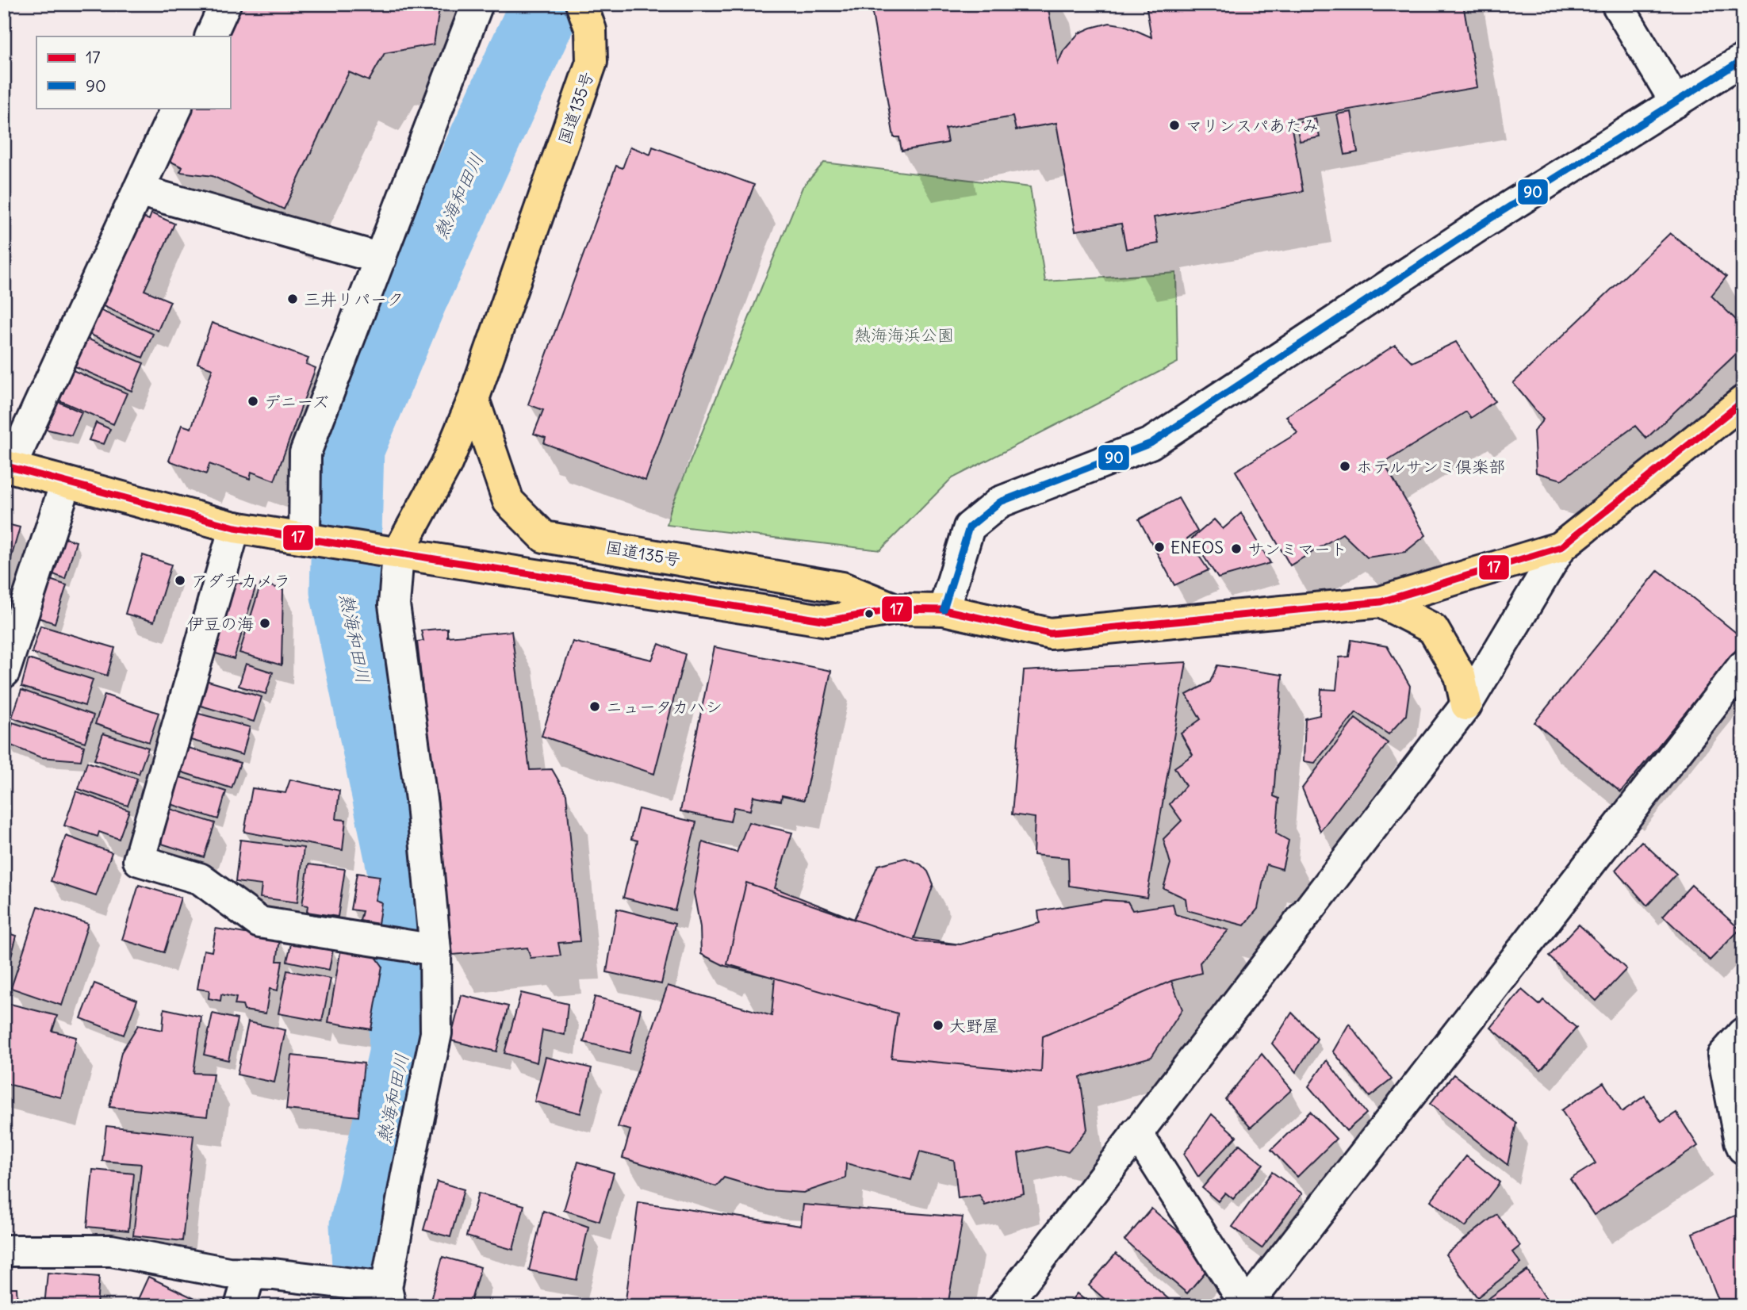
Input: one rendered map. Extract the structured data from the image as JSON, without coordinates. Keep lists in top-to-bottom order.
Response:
{
  "streets": {
    "highway": ["国道135号"]
  },
  "water": ["熱海和田川"],
  "parks": ["熱海海浜公園"],
  "places": [
    "マリンスパあたみ",
    "三井リパーク",
    "デニーズ",
    "ホテルサンミ倶楽部",
    "ENEOS",
    "サンミマート",
    "アダチカメラ",
    "伊豆の海",
    "ニュータカハシ",
    "大野屋"
  ],
  "lines": ["transit line 90", "transit line 17"],
  "legend": ["17", "90"]
}
